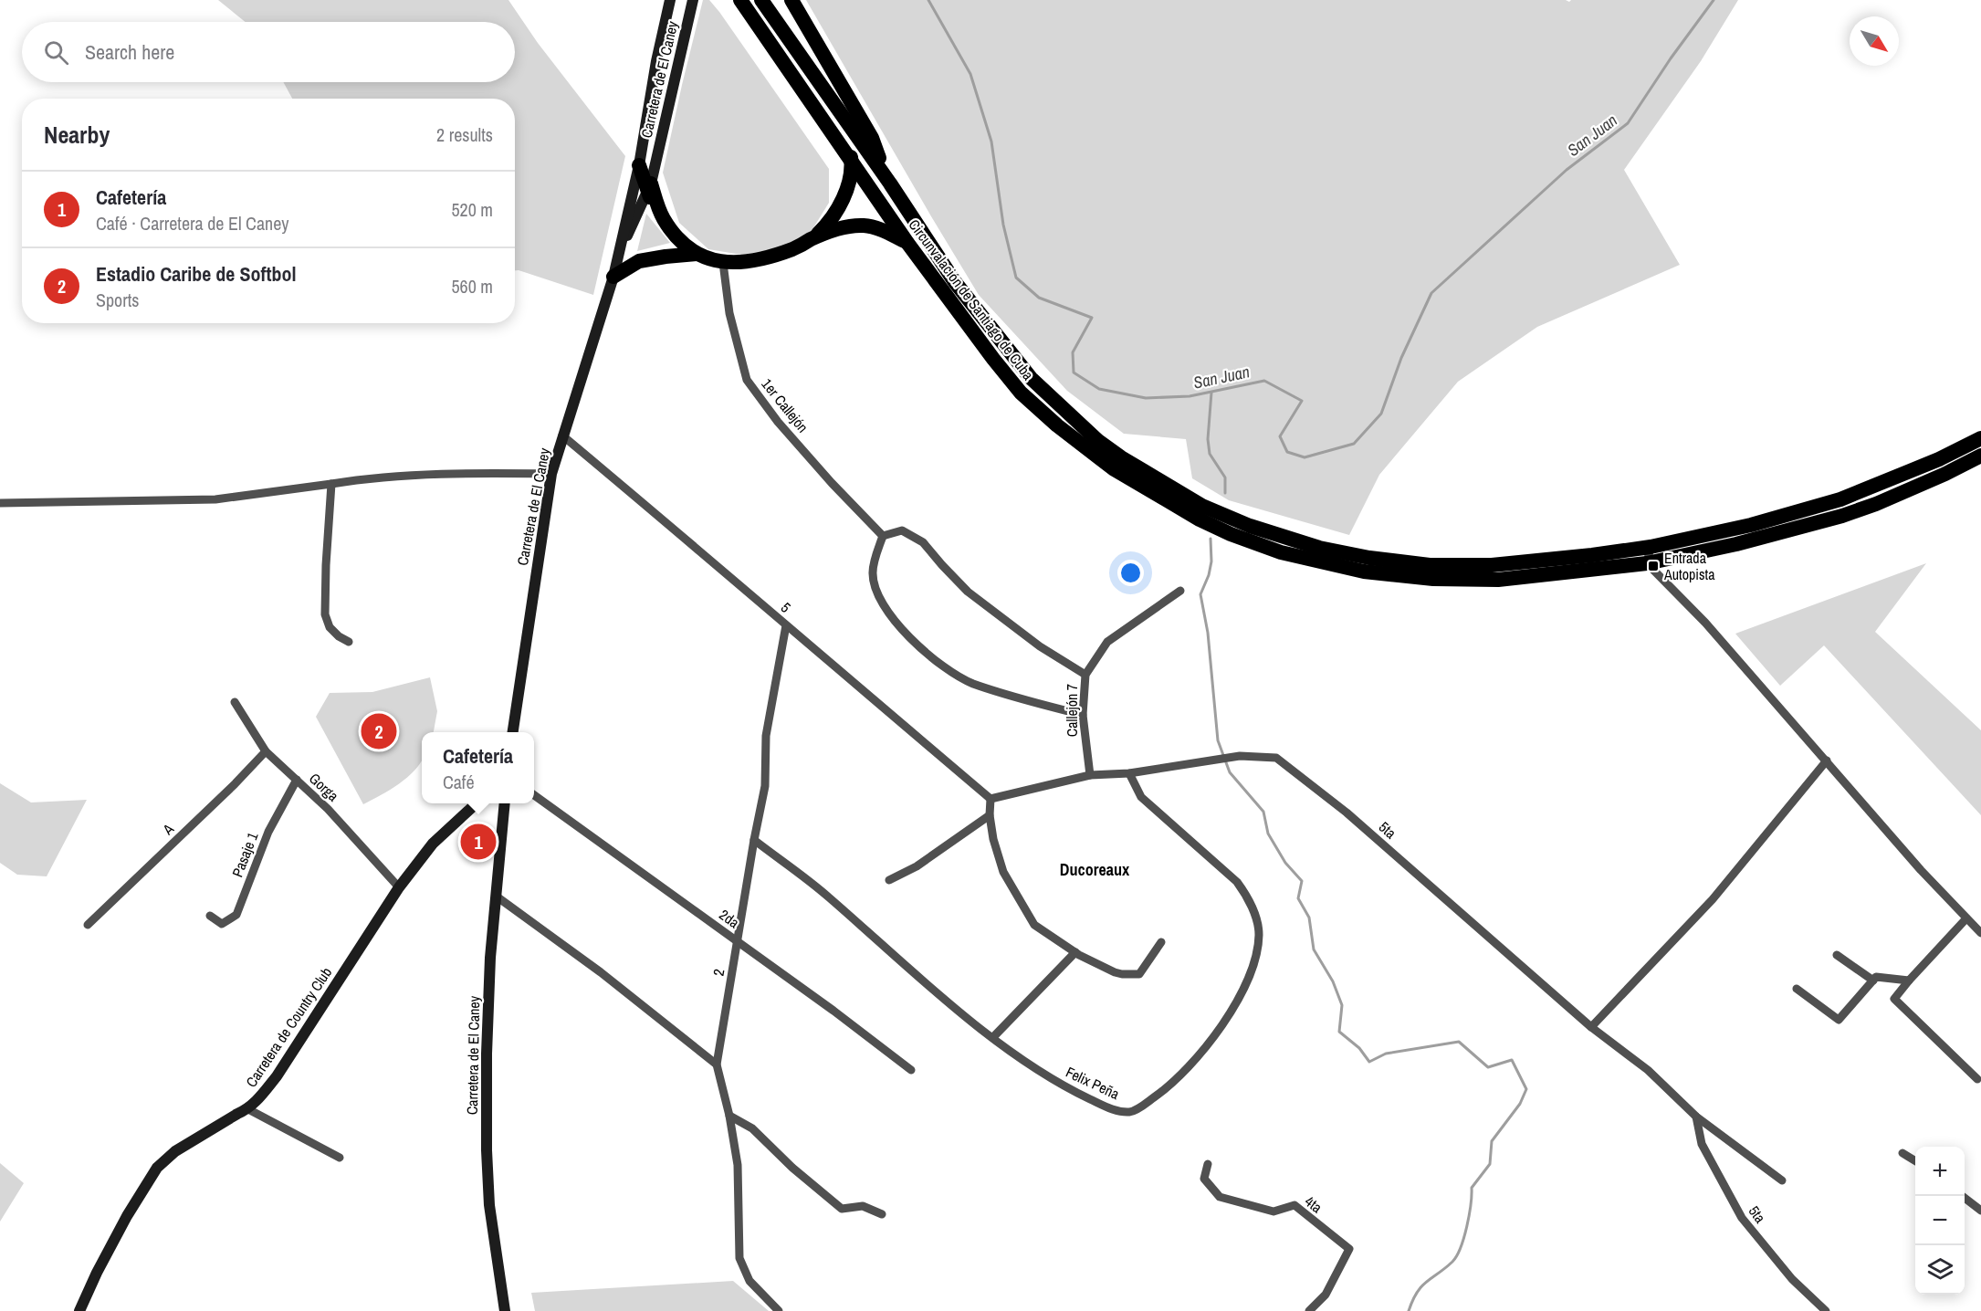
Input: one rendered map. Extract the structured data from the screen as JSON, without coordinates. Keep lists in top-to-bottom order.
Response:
{
  "streets": {
    "highway": ["Circunvalación de Santiago de Cuba"],
    "main road": ["Carretera de El Caney", "Carretera de Country Club"],
    "street": [
      "1er Callejón",
      "5",
      "Callejón 7",
      "Gorga",
      "A",
      "5ta",
      "Pasaje 1",
      "2da",
      "2",
      "Felix Peña",
      "4ta"
    ]
  },
  "crossings": [
    ["Carretera de El Caney", "5"],
    ["5", "5ta"],
    ["5", "2"],
    ["Callejón 7", "5ta"],
    ["Gorga", "A"],
    ["Gorga", "Pasaje 1"],
    ["Gorga", "Carretera de Country Club"],
    ["5ta", "Felix Peña"],
    ["2da", "2"],
    ["2", "Felix Peña"]
  ],
  "districts": ["Ducoreaux"],
  "water": ["San Juan"],
  "places": {
    "transit": ["Entrada Autopista"]
  },
  "north": "bottom right",
  "page": {
    "search": "Search here",
    "heading": ["Nearby", "2 results"],
    "list": [
      {
        "mark": "1",
        "name": "Cafetería",
        "note": "Café · Carretera de El Caney",
        "value": "520 m"
      },
      {
        "mark": "2",
        "name": "Estadio Caribe de Softbol",
        "note": "Sports",
        "value": "560 m"
      }
    ],
    "pins": ["2", "1"],
    "popup": ["Cafetería", "Café"],
    "map_buttons": ["+", "−"]
  }
}
